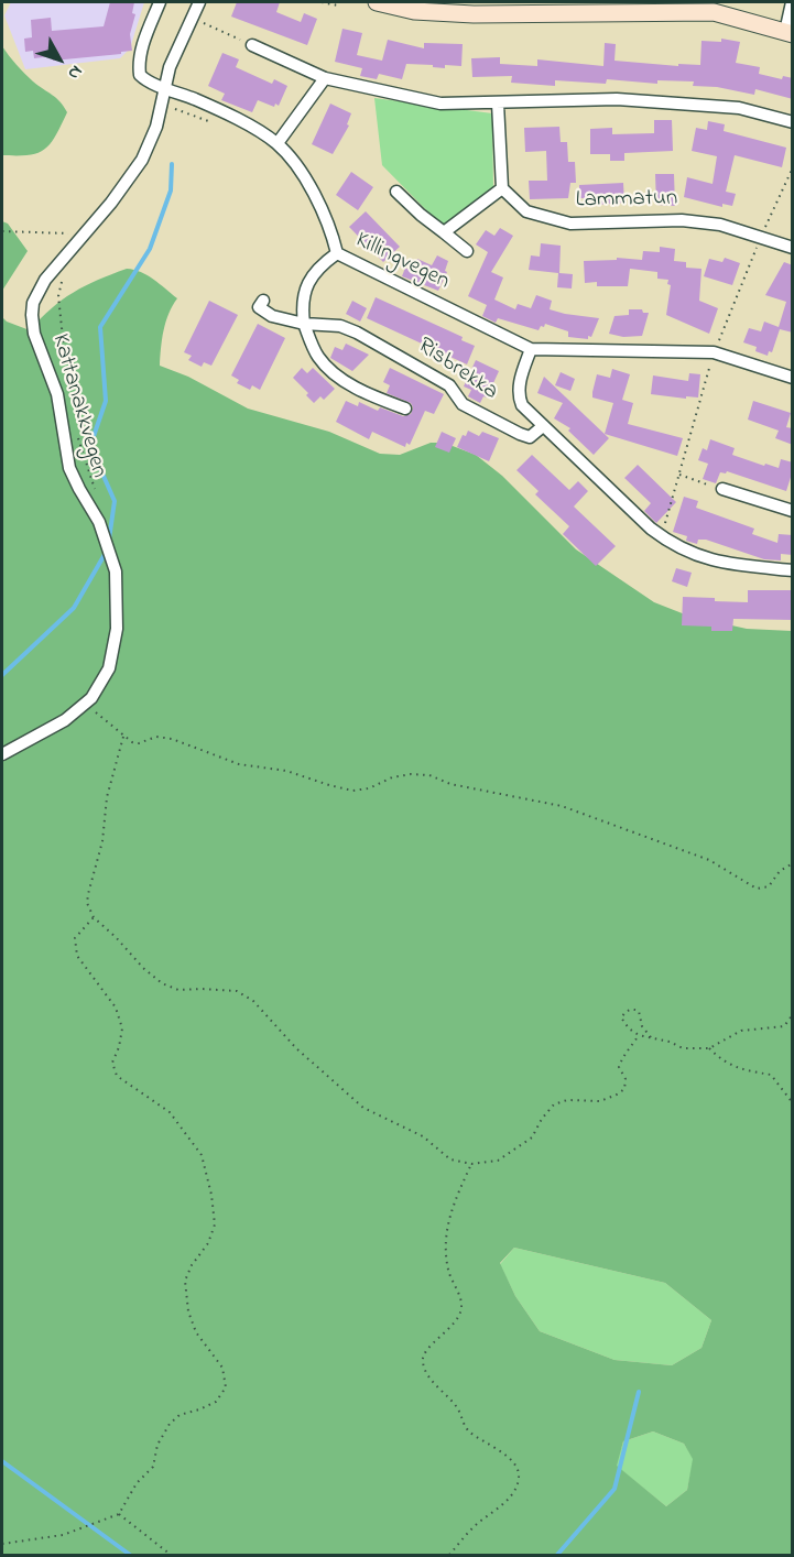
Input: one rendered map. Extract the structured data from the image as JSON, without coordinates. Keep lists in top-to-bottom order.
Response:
{
  "streets": {
    "street": [
      "Lammatun",
      "Killingvegen",
      "Risbrekka",
      "Kattanakkvegen"
    ]
  },
  "crossings": [
    ["Killingvegen", "Kattanakkvegen"]
  ],
  "north": "bottom right"
}
